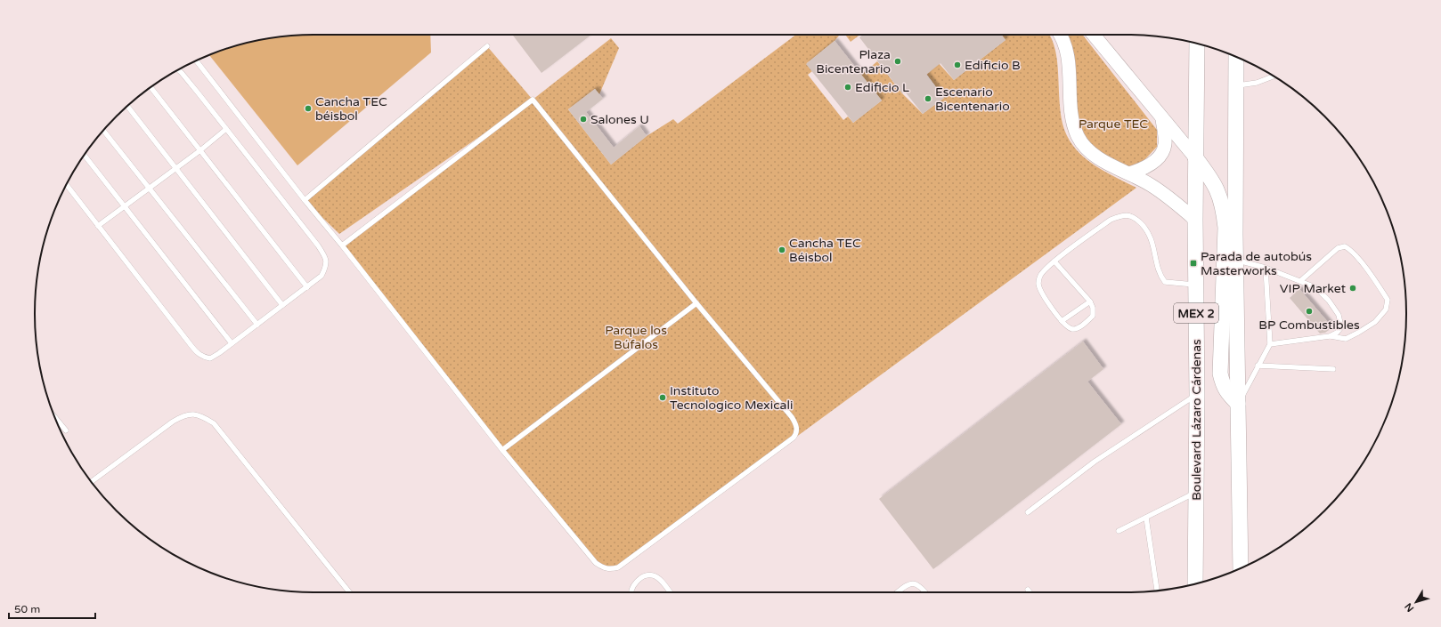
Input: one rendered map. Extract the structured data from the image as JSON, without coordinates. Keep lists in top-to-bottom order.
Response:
{
  "streets": {
    "main road": ["MEX 2", "Boulevard Lázaro Cárdenas"]
  },
  "parks": ["Parque TEC", "Parque los Búfalos"],
  "places": {
    "other": [
      "Plaza Bicentenario",
      "Edificio B",
      "Edificio L",
      "Escenario Bicentenario",
      "Cancha TEC béisbol",
      "Salones U",
      "Cancha TEC Béisbol",
      "VIP Market",
      "BP Combustibles",
      "Instituto Tecnologico Mexicali"
    ],
    "transit": ["Parada de autobús Masterworks"]
  },
  "scale_bar": "50 m",
  "north": "bottom left"
}
